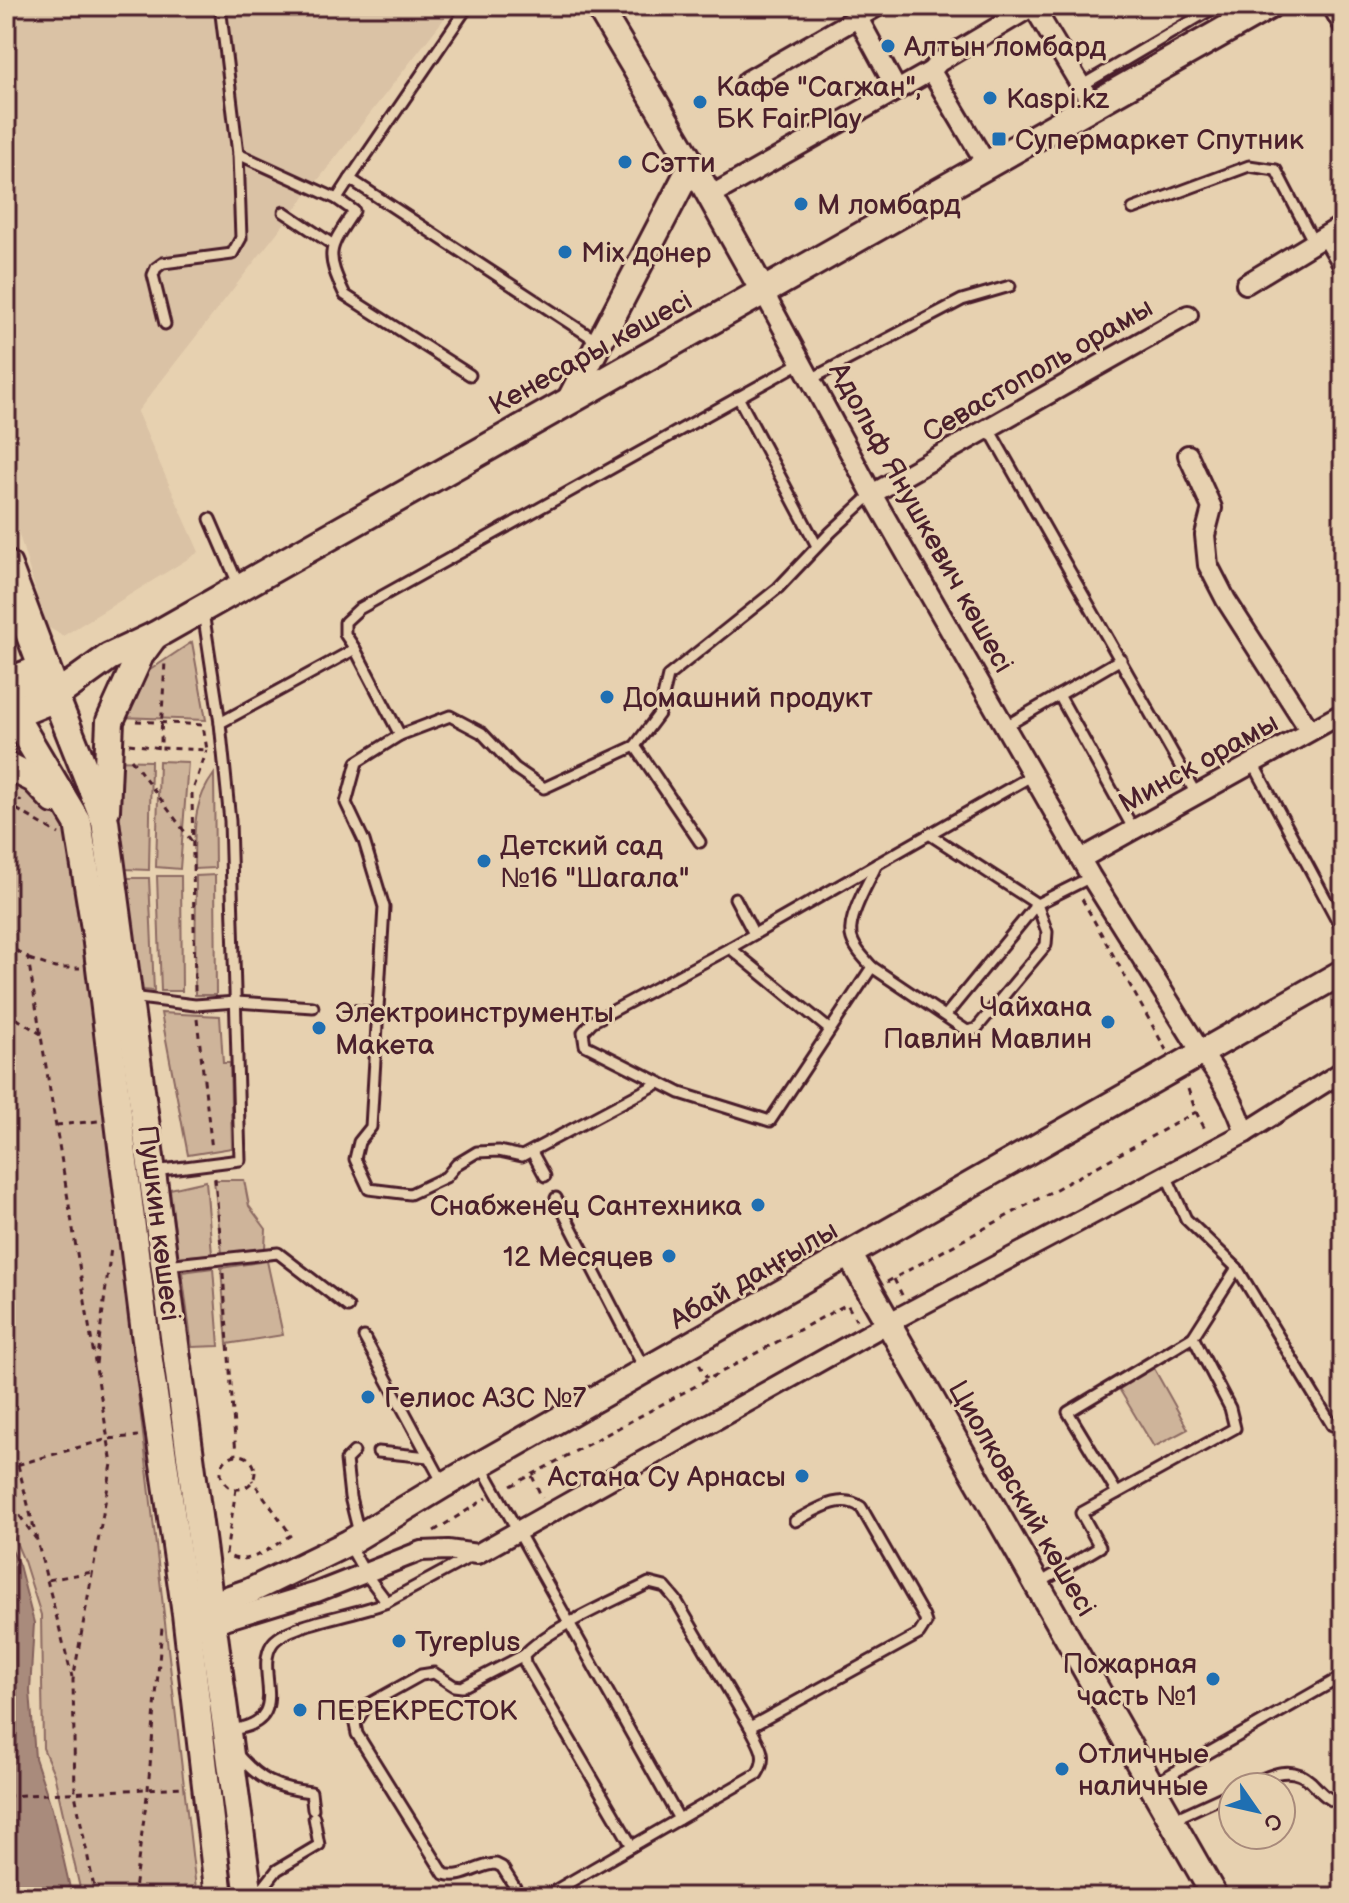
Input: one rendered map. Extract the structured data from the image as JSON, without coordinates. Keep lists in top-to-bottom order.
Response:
{
  "streets": {
    "main road": ["Кенесары көшесі", "Пушкин көшесі"],
    "street": [
      "Севастополь орамы",
      "Адольф Янушкевич көшесі",
      "Минск орамы",
      "Абай даңғылы",
      "Циолковский көшесі"
    ]
  },
  "crossings": [
    ["Кенесары көшесі", "Адольф Янушкевич көшесі"],
    ["Кенесары көшесі", "Пушкин көшесі"],
    ["Севастополь орамы", "Адольф Янушкевич көшесі"],
    ["Адольф Янушкевич көшесі", "Минск орамы"],
    ["Адольф Янушкевич көшесі", "Абай даңғылы"],
    ["Пушкин көшесі", "Абай даңғылы"],
    ["Абай даңғылы", "Циолковский көшесі"]
  ],
  "places": {
    "other": [
      "Алтын ломбард",
      "Kaspi.kz",
      "Кафе \"Сагжан\", БК FairPlay",
      "Сэтти",
      "М ломбард",
      "Mix донер",
      "Домашний продукт",
      "Детский сад №16 \"Шагала\"",
      "Чайхана Павлин Мавлин",
      "Электроинструменты Макета",
      "Снабженец Сантехника",
      "12 Месяцев",
      "Гелиос АЗС №7",
      "Астана Су Арнасы",
      "Tyreplus",
      "Пожарная часть №1",
      "ПЕРЕКРЕСТОК",
      "Отличные наличные"
    ],
    "transit": ["Супермаркет Спутник"]
  },
  "north": "bottom right"
}
